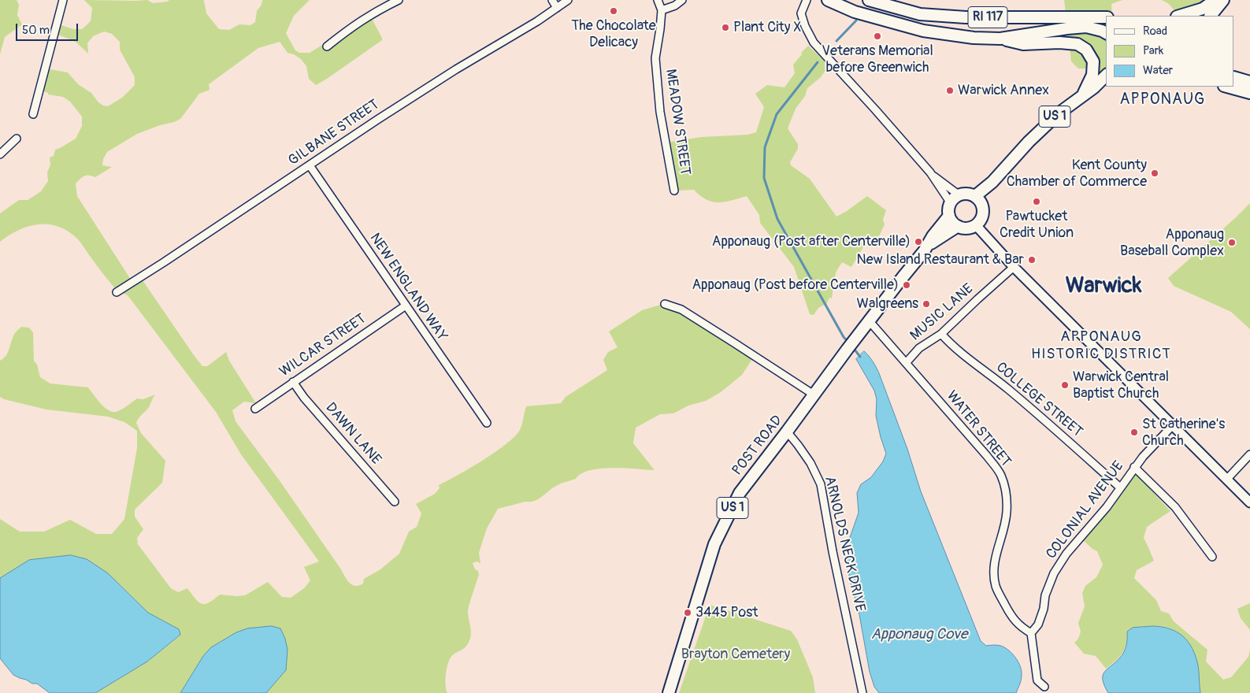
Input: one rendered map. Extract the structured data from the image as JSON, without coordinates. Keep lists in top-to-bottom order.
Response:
{
  "streets": {
    "main road": ["RI 117", "US 1", "POST ROAD"],
    "street": [
      "MEADOW STREET",
      "GILBANE STREET",
      "NEW ENGLAND WAY",
      "MUSIC LANE",
      "WILCAR STREET",
      "COLLEGE STREET",
      "WATER STREET",
      "DAWN LANE",
      "COLONIAL AVENUE",
      "ARNOLDS NECK DRIVE"
    ]
  },
  "crossings": [
    ["US 1", "POST ROAD"],
    ["GILBANE STREET", "NEW ENGLAND WAY"],
    ["NEW ENGLAND WAY", "WILCAR STREET"],
    ["MUSIC LANE", "COLLEGE STREET"],
    ["MUSIC LANE", "WATER STREET"],
    ["WILCAR STREET", "DAWN LANE"],
    ["COLLEGE STREET", "COLONIAL AVENUE"],
    ["WATER STREET", "POST ROAD"],
    ["WATER STREET", "COLONIAL AVENUE"],
    ["POST ROAD", "ARNOLDS NECK DRIVE"]
  ],
  "districts": ["APPONAUG", "Warwick", "APPONAUG HISTORIC DISTRICT"],
  "water": ["Apponaug Cove"],
  "parks": ["Brayton Cemetery"],
  "places": [
    "The Chocolate Delicacy",
    "Plant City X",
    "Veterans Memorial before Greenwich",
    "Warwick Annex",
    "Kent County Chamber of Commerce",
    "Pawtucket Credit Union",
    "Apponaug (Post after Centerville)",
    "Apponaug Baseball Complex",
    "New Island Restaurant & Bar",
    "Apponaug (Post before Centerville)",
    "Walgreens",
    "Warwick Central Baptist Church",
    "St Catherine's Church",
    "3445 Post"
  ],
  "legend": ["Road", "Park", "Water"],
  "scale_bar": "50 m"
}
